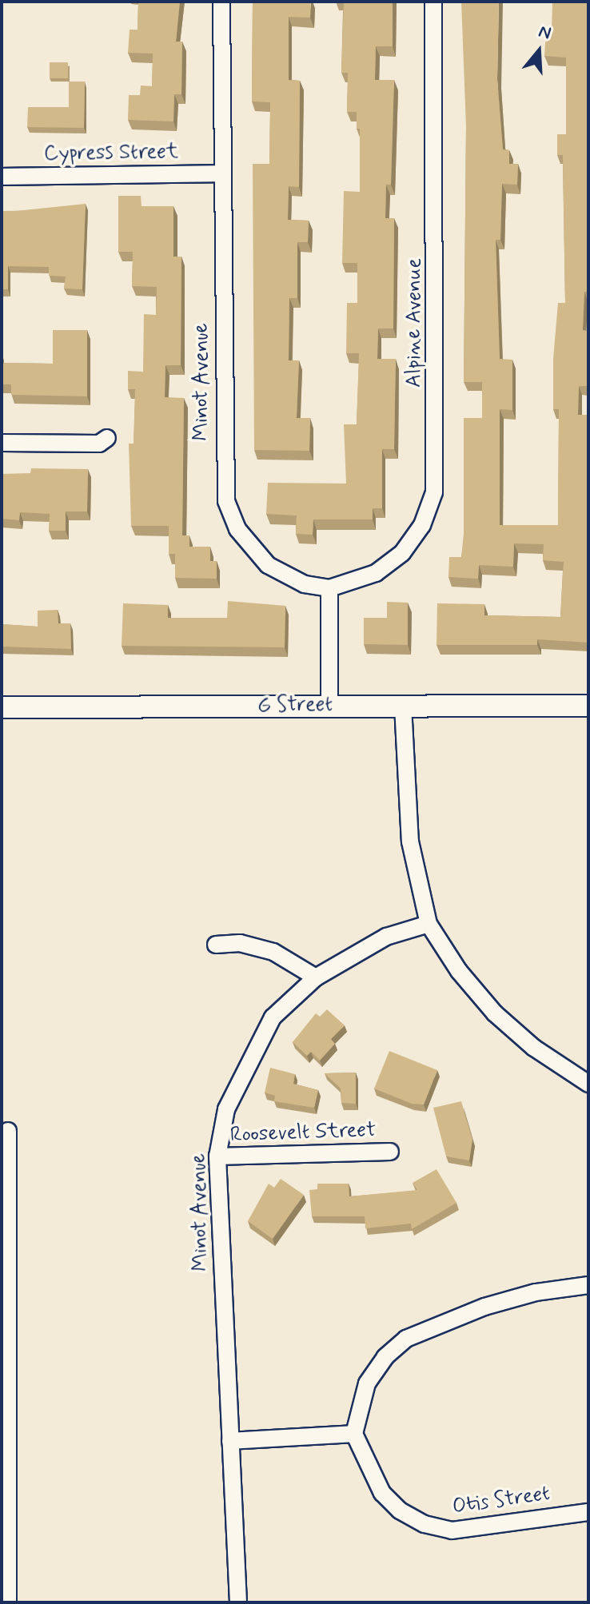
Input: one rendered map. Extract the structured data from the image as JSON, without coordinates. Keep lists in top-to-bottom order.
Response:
{
  "streets": {
    "street": [
      "Cypress Street",
      "Alpine Avenue",
      "Minot Avenue",
      "G Street",
      "Roosevelt Street",
      "Otis Street"
    ]
  },
  "crossings": [
    ["Cypress Street", "Minot Avenue"],
    ["Alpine Avenue", "Minot Avenue"],
    ["Minot Avenue", "Roosevelt Street"]
  ],
  "north": "top"
}
